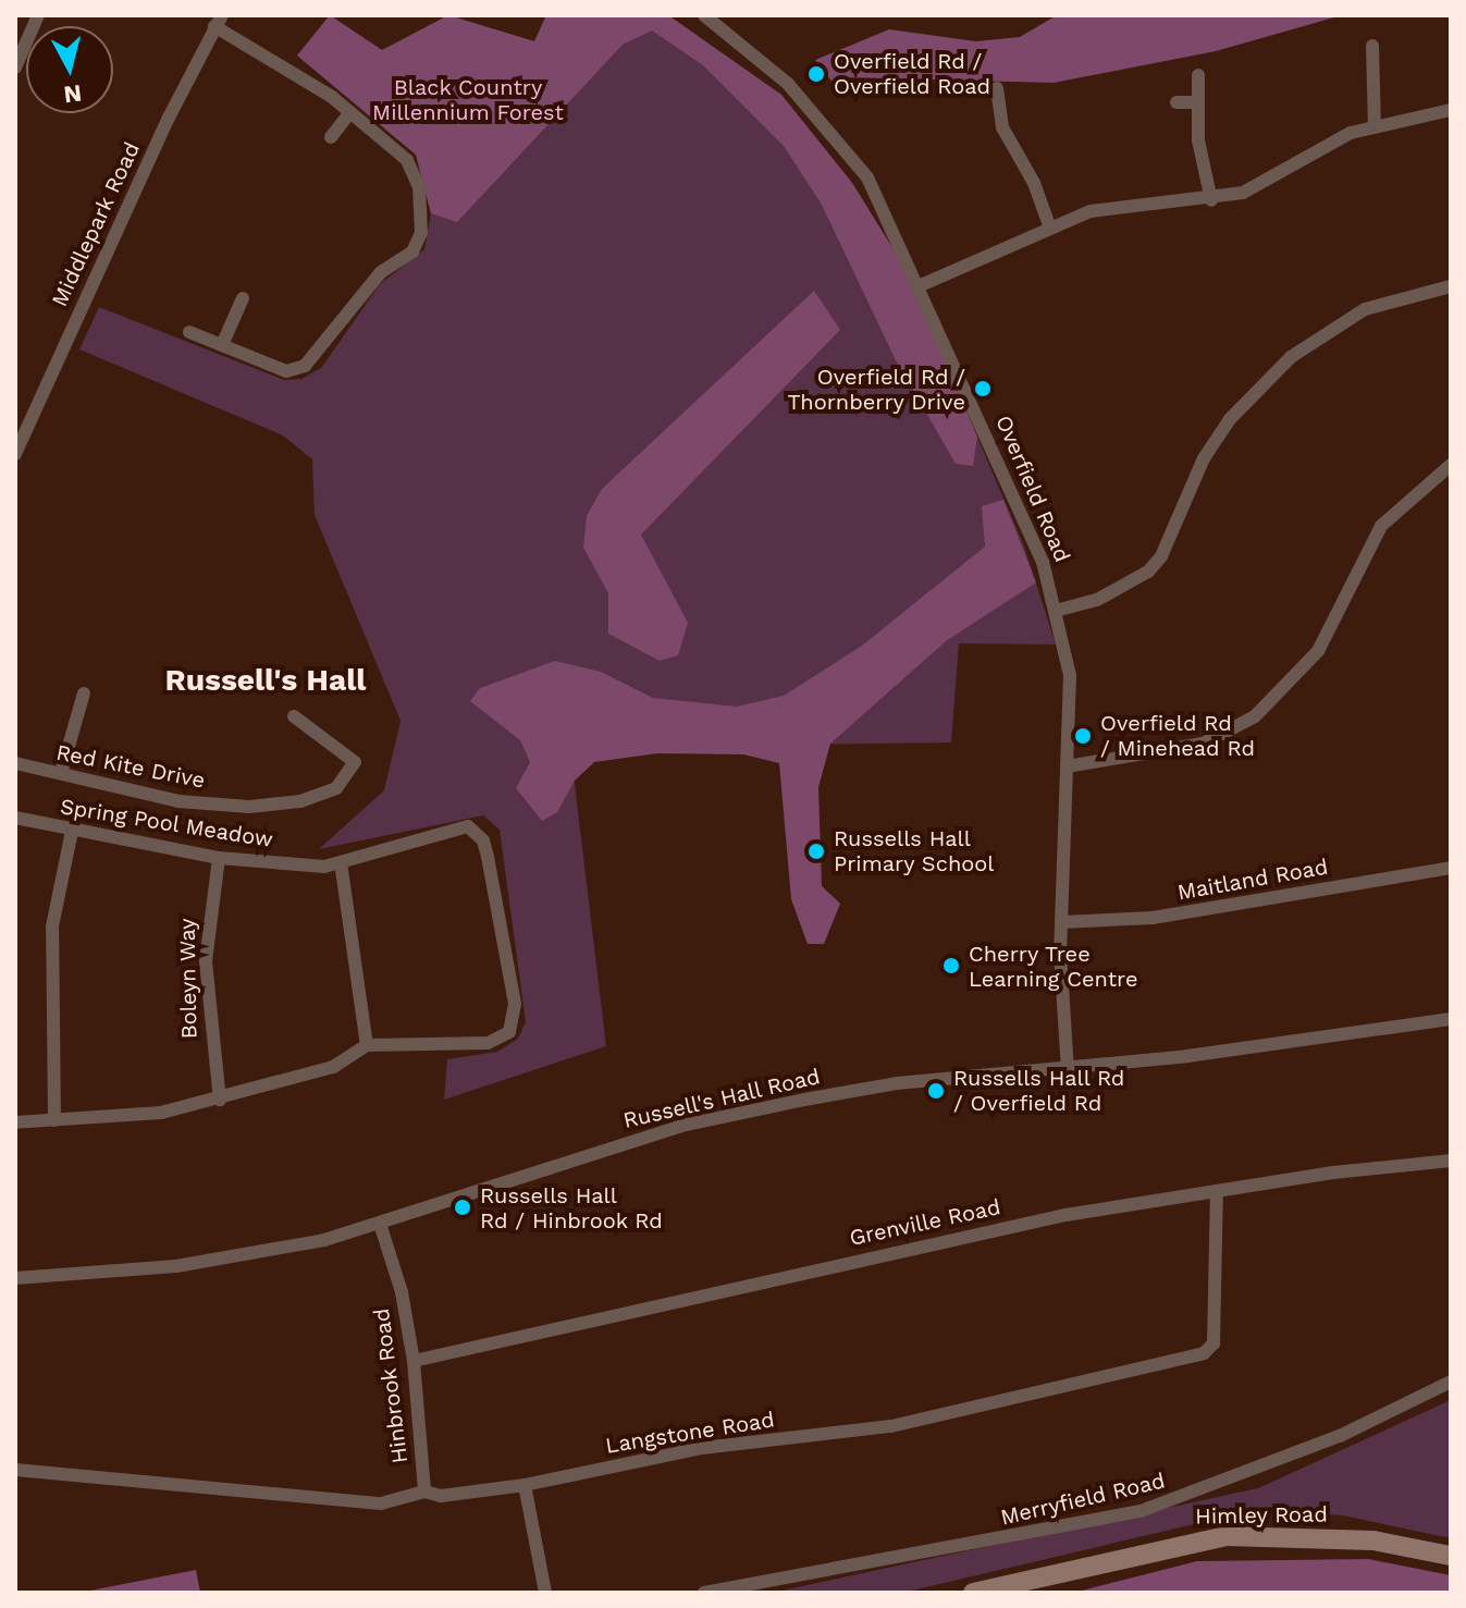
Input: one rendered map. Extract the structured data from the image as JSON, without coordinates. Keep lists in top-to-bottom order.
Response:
{
  "streets": {
    "main road": ["Himley Road"],
    "street": [
      "Middlepark Road",
      "Overfield Road",
      "Red Kite Drive",
      "Spring Pool Meadow",
      "Maitland Road",
      "Boleyn Way",
      "Russell's Hall Road",
      "Grenville Road",
      "Hinbrook Road",
      "Langstone Road",
      "Merryfield Road"
    ]
  },
  "crossings": [
    ["Overfield Road", "Maitland Road"],
    ["Overfield Road", "Russell's Hall Road"],
    ["Spring Pool Meadow", "Boleyn Way"],
    ["Russell's Hall Road", "Hinbrook Road"],
    ["Grenville Road", "Hinbrook Road"],
    ["Grenville Road", "Langstone Road"],
    ["Hinbrook Road", "Langstone Road"]
  ],
  "districts": ["Russell's Hall"],
  "parks": ["Black Country Millennium Forest"],
  "places": [
    "Overfield Rd / Overfield Road",
    "Overfield Rd / Thornberry Drive",
    "Overfield Rd / Minehead Rd",
    "Russells Hall Primary School",
    "Cherry Tree Learning Centre",
    "Russells Hall Rd / Overfield Rd",
    "Russells Hall Rd / Hinbrook Rd"
  ],
  "north": "bottom"
}
